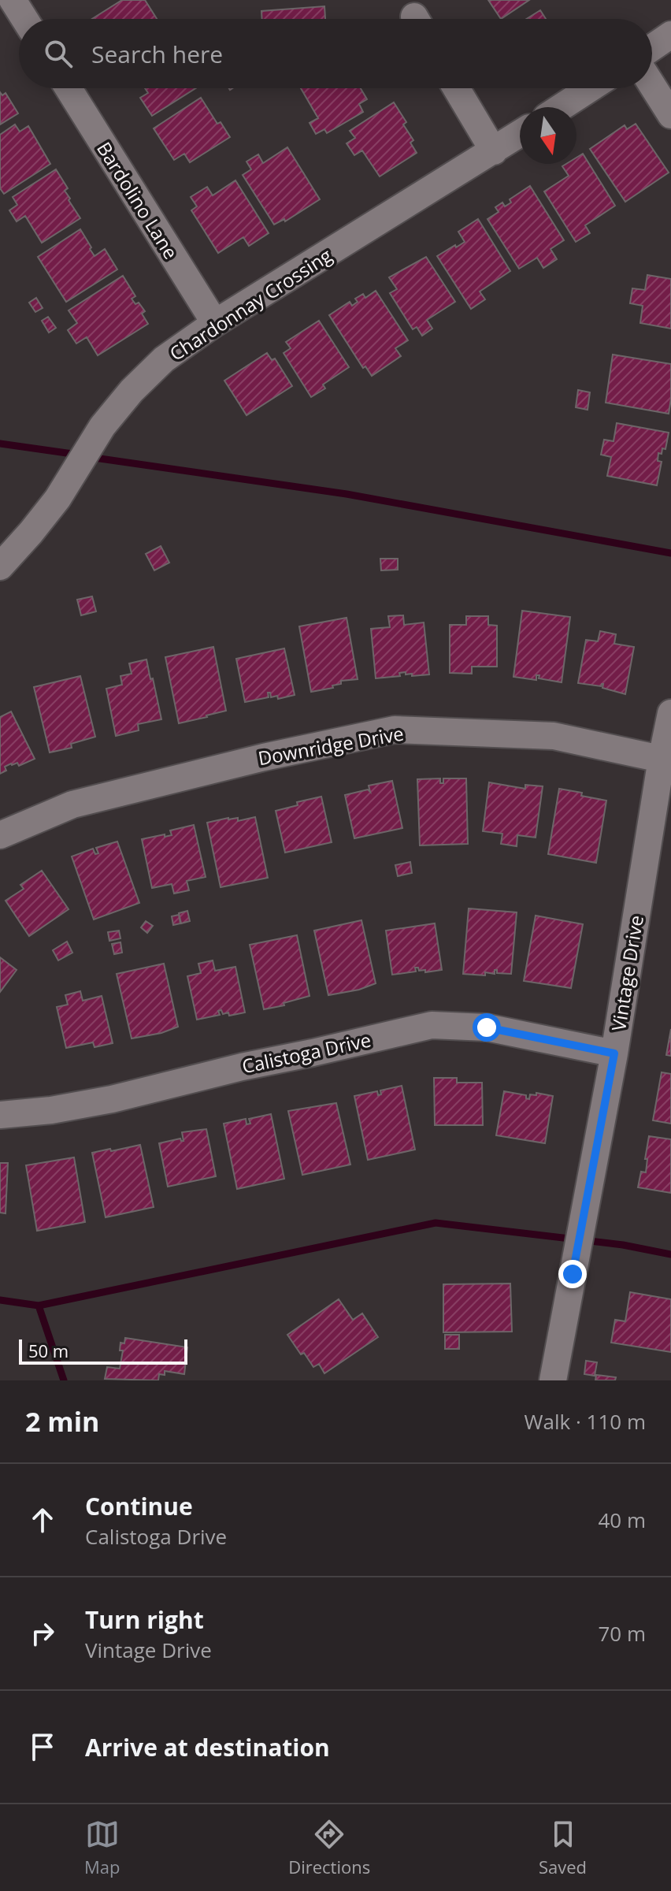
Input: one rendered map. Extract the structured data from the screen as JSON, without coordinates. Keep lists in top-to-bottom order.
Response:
{
  "streets": {
    "street": [
      "Bardolino Lane",
      "Chardonnay Crossing",
      "Downridge Drive",
      "Vintage Drive",
      "Calistoga Drive"
    ]
  },
  "crossings": [
    ["Bardolino Lane", "Chardonnay Crossing"],
    ["Downridge Drive", "Vintage Drive"],
    ["Vintage Drive", "Calistoga Drive"]
  ],
  "scale_bar": "50 m",
  "north": "bottom",
  "page": {
    "search": "Search here",
    "scale": "50 m",
    "heading": ["2 min", "Walk · 110 m"],
    "list": [
      ["Continue", "Calistoga Drive", "40 m"],
      ["Turn right", "Vintage Drive", "70 m"],
      "Arrive at destination"
    ],
    "nav": ["Map", "Directions", "Saved"]
  }
}
